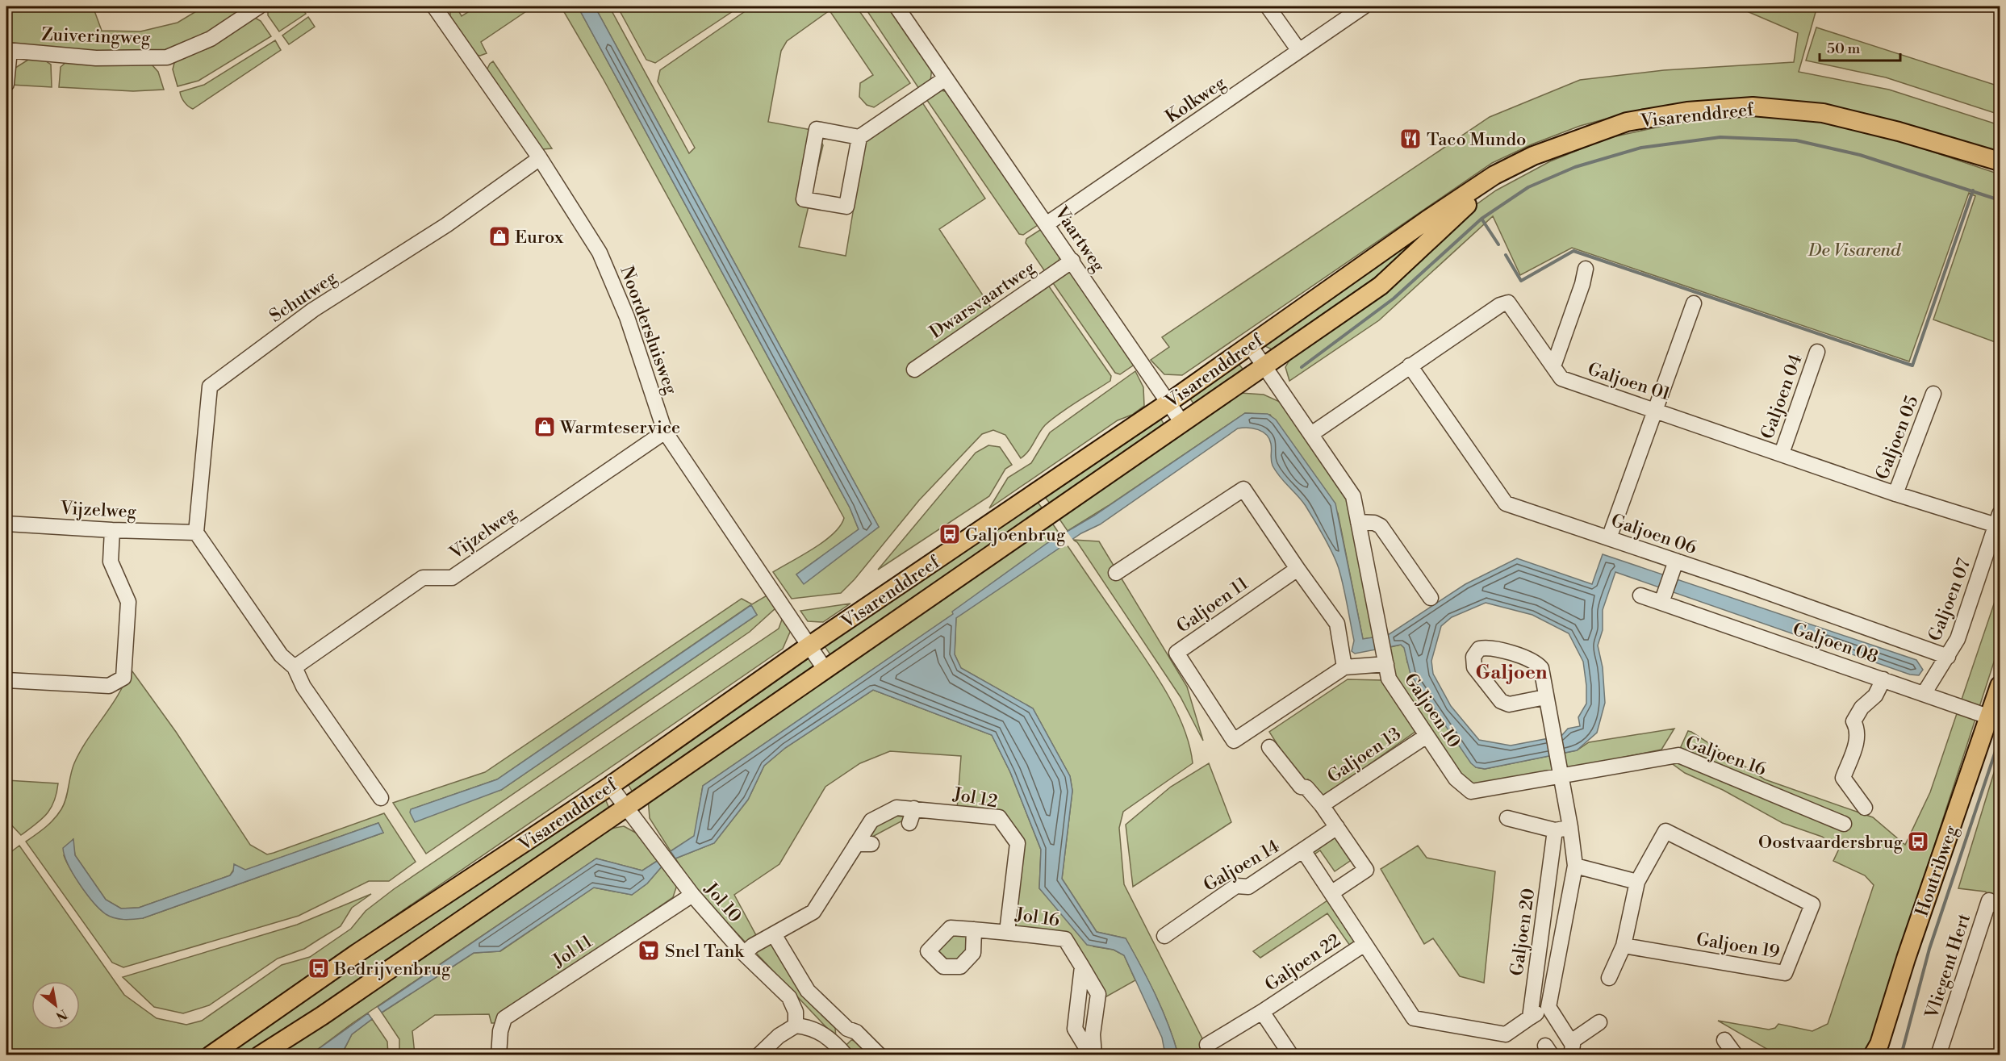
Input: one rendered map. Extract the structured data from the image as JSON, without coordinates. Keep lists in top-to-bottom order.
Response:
{
  "streets": {
    "main road": ["Visarenddreef", "Houtribweg"],
    "street": [
      "Zuiveringweg",
      "Kolkweg",
      "Vaartweg",
      "Schutweg",
      "Dwarsvaartweg",
      "Noordersluisweg",
      "Galjoen 01",
      "Galjoen 04",
      "Galjoen 05",
      "Vijzelweg",
      "Galjoen 06",
      "Galjoen 07",
      "Galjoen 11",
      "Galjoen 08",
      "Galjoen 10",
      "Galjoen 13",
      "Galjoen 16",
      "Jol 12",
      "Galjoen 14",
      "Jol 10",
      "Jol 16",
      "Galjoen 20",
      "Galjoen 19",
      "Jol 11",
      "Galjoen 22",
      "Vliegent Hert"
    ]
  },
  "crossings": [
    ["Kolkweg", "Vaartweg"],
    ["Visarenddreef", "Vaartweg"],
    ["Visarenddreef", "Noordersluisweg"],
    ["Visarenddreef", "Galjoen 10"],
    ["Visarenddreef", "Jol 10"],
    ["Vaartweg", "Dwarsvaartweg"],
    ["Schutweg", "Noordersluisweg"],
    ["Schutweg", "Vijzelweg"],
    ["Noordersluisweg", "Vijzelweg"],
    ["Galjoen 01", "Galjoen 04"],
    ["Galjoen 01", "Galjoen 05"],
    ["Galjoen 01", "Galjoen 06"],
    ["Galjoen 01", "Galjoen 07"],
    ["Galjoen 01", "Galjoen 10"],
    ["Galjoen 06", "Galjoen 07"],
    ["Galjoen 07", "Galjoen 08"],
    ["Galjoen 08", "Houtribweg"],
    ["Galjoen 10", "Galjoen 13"],
    ["Galjoen 10", "Galjoen 16"],
    ["Galjoen 10", "Galjoen 20"],
    ["Galjoen 13", "Galjoen 14"],
    ["Galjoen 16", "Galjoen 20"],
    ["Jol 12", "Jol 10"],
    ["Jol 12", "Jol 16"],
    ["Galjoen 14", "Galjoen 22"],
    ["Jol 10", "Jol 11"],
    ["Galjoen 20", "Galjoen 22"]
  ],
  "districts": ["Galjoen"],
  "parks": ["De Visarend"],
  "places": {
    "restaurant": ["Taco Mundo"],
    "shop": ["Eurox", "Warmteservice"],
    "bus stop": ["Galjoenbrug", "Oostvaardersbrug", "Bedrijvenbrug"],
    "supermarket": ["Snel Tank"]
  },
  "scale_bar": "50 m",
  "north": "bottom right"
}
